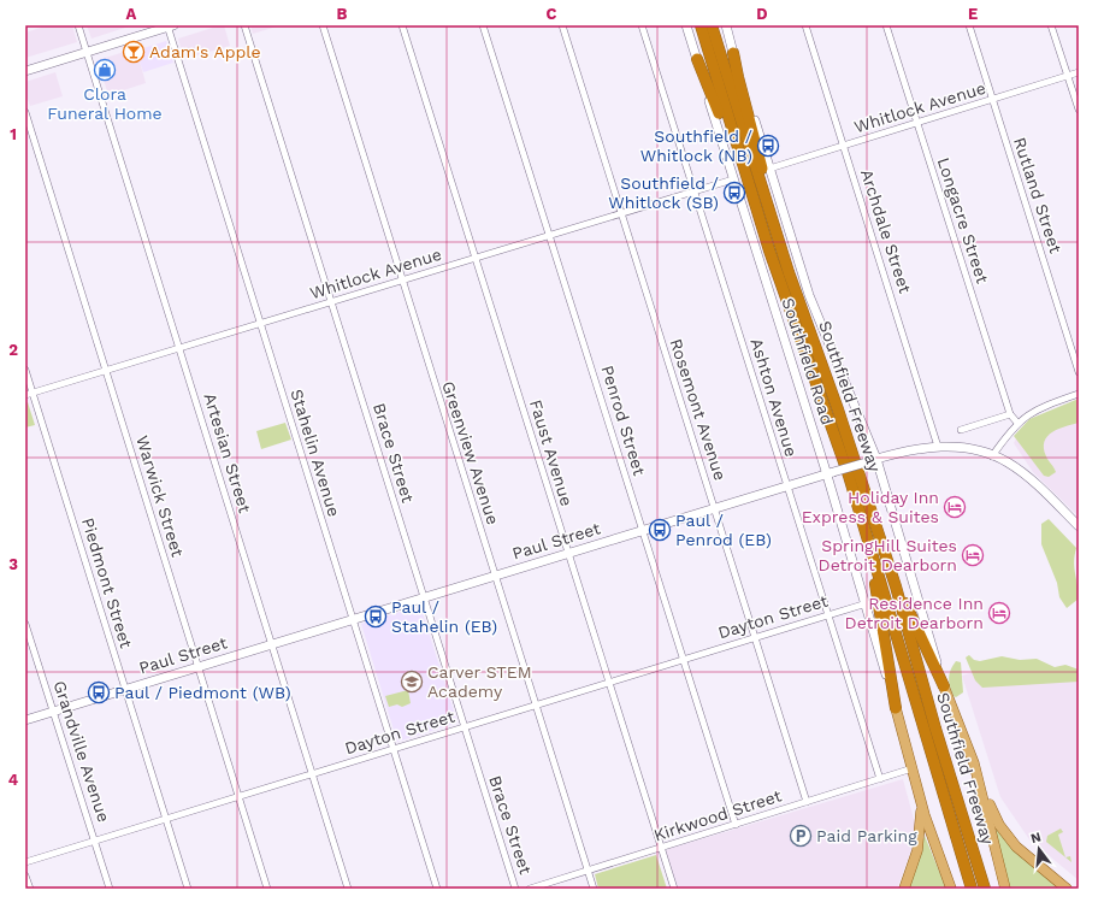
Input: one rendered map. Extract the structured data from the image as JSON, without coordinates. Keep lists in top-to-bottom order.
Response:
{
  "streets": {
    "highway": ["Southfield Freeway"],
    "main road": ["Southfield Road", "Paul Street"],
    "street": [
      "Whitlock Avenue",
      "Rutland Street",
      "Longacre Street",
      "Archdale Street",
      "Ashton Avenue",
      "Rosemont Avenue",
      "Penrod Street",
      "Artesian Street",
      "Stahelin Avenue",
      "Brace Street",
      "Greenview Avenue",
      "Faust Avenue",
      "Warwick Street",
      "Piedmont Street",
      "Dayton Street",
      "Grandville Avenue",
      "Kirkwood Street"
    ]
  },
  "crossings": [
    ["Whitlock Avenue", "Rutland Street"],
    ["Whitlock Avenue", "Longacre Street"],
    ["Whitlock Avenue", "Archdale Street"],
    ["Whitlock Avenue", "Southfield Road"],
    ["Whitlock Avenue", "Ashton Avenue"],
    ["Whitlock Avenue", "Rosemont Avenue"],
    ["Whitlock Avenue", "Penrod Street"],
    ["Whitlock Avenue", "Artesian Street"],
    ["Whitlock Avenue", "Stahelin Avenue"],
    ["Whitlock Avenue", "Brace Street"],
    ["Whitlock Avenue", "Greenview Avenue"],
    ["Whitlock Avenue", "Faust Avenue"],
    ["Whitlock Avenue", "Warwick Street"],
    ["Whitlock Avenue", "Piedmont Street"],
    ["Archdale Street", "Paul Street"],
    ["Southfield Road", "Paul Street"],
    ["Southfield Road", "Dayton Street"],
    ["Ashton Avenue", "Paul Street"],
    ["Ashton Avenue", "Dayton Street"],
    ["Ashton Avenue", "Kirkwood Street"],
    ["Rosemont Avenue", "Paul Street"],
    ["Rosemont Avenue", "Dayton Street"],
    ["Rosemont Avenue", "Kirkwood Street"],
    ["Penrod Street", "Paul Street"],
    ["Penrod Street", "Dayton Street"],
    ["Penrod Street", "Kirkwood Street"],
    ["Artesian Street", "Paul Street"],
    ["Artesian Street", "Dayton Street"],
    ["Stahelin Avenue", "Paul Street"],
    ["Stahelin Avenue", "Dayton Street"],
    ["Brace Street", "Paul Street"],
    ["Brace Street", "Dayton Street"],
    ["Greenview Avenue", "Paul Street"],
    ["Greenview Avenue", "Dayton Street"],
    ["Greenview Avenue", "Kirkwood Street"],
    ["Faust Avenue", "Paul Street"],
    ["Faust Avenue", "Dayton Street"],
    ["Faust Avenue", "Kirkwood Street"],
    ["Warwick Street", "Paul Street"],
    ["Warwick Street", "Dayton Street"],
    ["Paul Street", "Piedmont Street"],
    ["Paul Street", "Grandville Avenue"],
    ["Piedmont Street", "Dayton Street"],
    ["Dayton Street", "Grandville Avenue"]
  ],
  "places": {
    "bar": ["Adam's Apple"],
    "shop": ["Clora Funeral Home"],
    "bus stop": [
      "Southfield / Whitlock (NB)",
      "Southfield / Whitlock (SB)",
      "Paul / Penrod (EB)",
      "Paul / Stahelin (EB)",
      "Paul / Piedmont (WB)"
    ],
    "hotel": ["Holiday Inn Express & Suites", "SpringHill Suites Detroit Dearborn", "Residence Inn Detroit Dearborn"],
    "school or university": ["Carver STEM Academy"],
    "parking": ["Paid Parking"]
  },
  "north": "top",
  "grid": {
    "columns": [
      "A",
      "B",
      "C",
      "D",
      "E"
    ],
    "rows": [
      "1",
      "2",
      "3",
      "4"
    ]
  }
}
